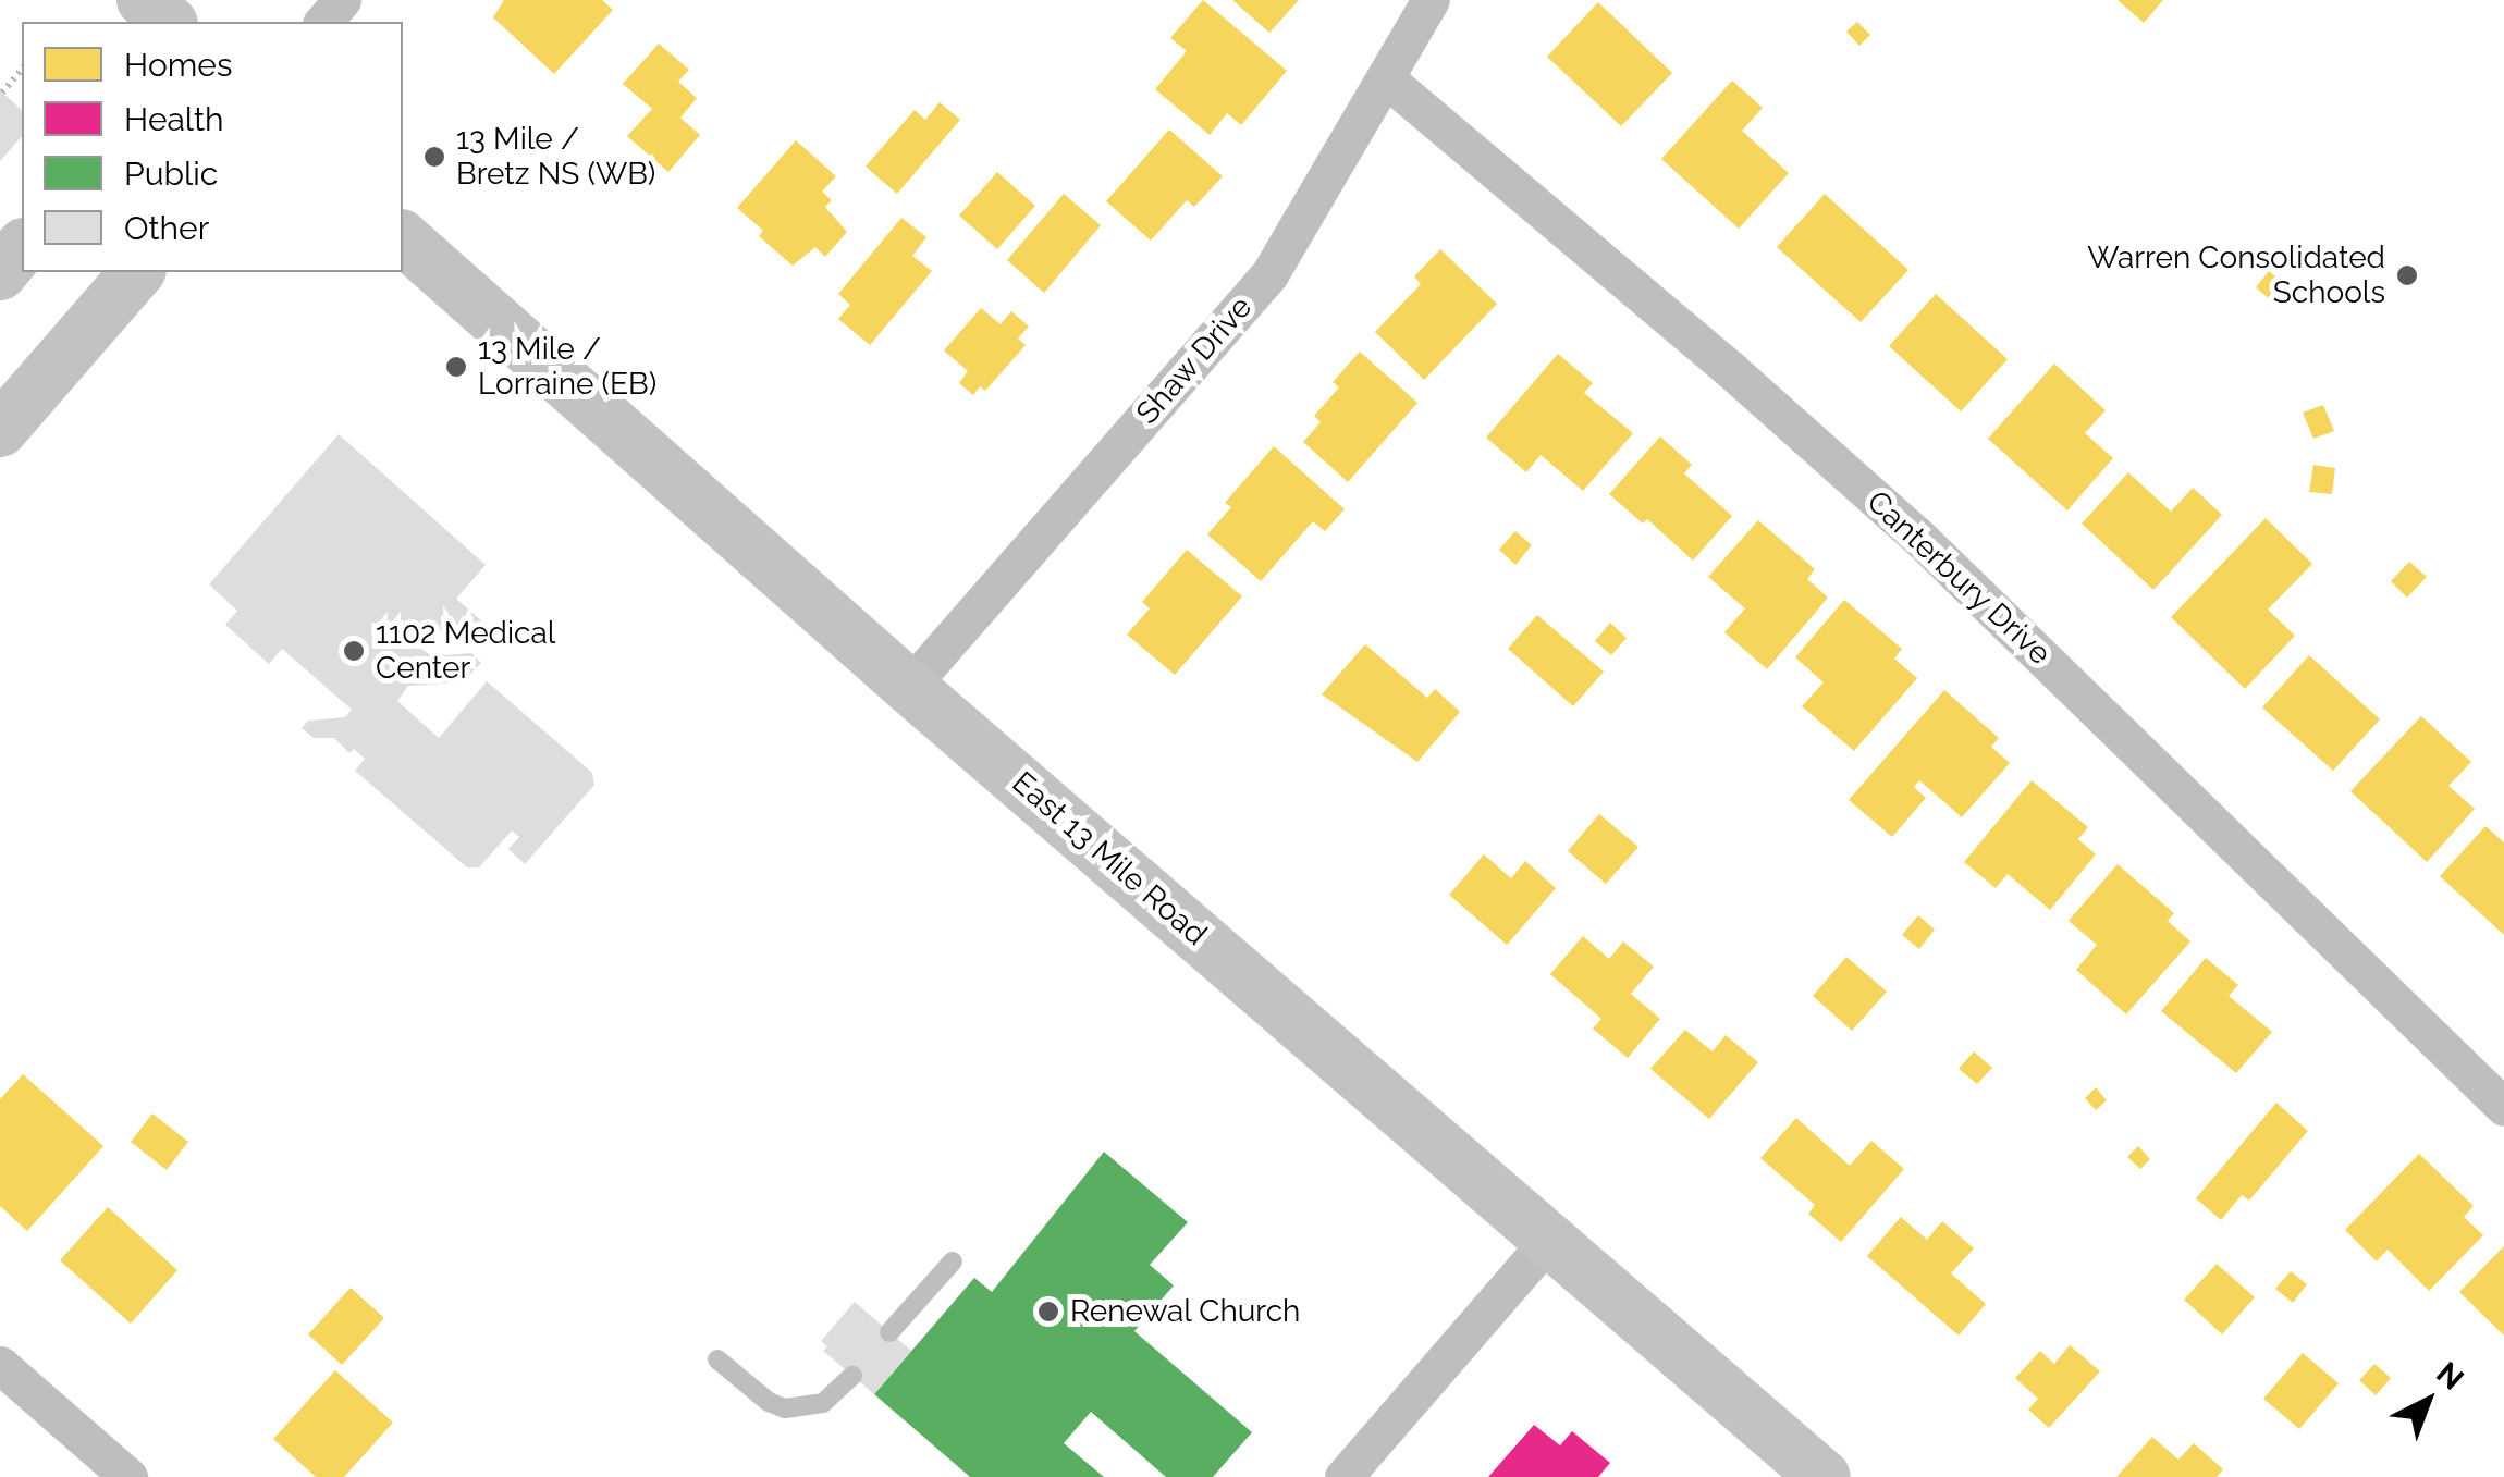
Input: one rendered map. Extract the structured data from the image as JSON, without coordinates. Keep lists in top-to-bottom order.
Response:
{
  "streets": {
    "main road": ["East 13 Mile Road"],
    "street": ["Shaw Drive", "Canterbury Drive"]
  },
  "crossings": [
    ["Shaw Drive", "Canterbury Drive"],
    ["Shaw Drive", "East 13 Mile Road"]
  ],
  "places": [
    "13 Mile / Bretz NS (WB)",
    "Warren Consolidated Schools",
    "13 Mile / Lorraine (EB)",
    "1102 Medical Center",
    "Renewal Church"
  ],
  "legend": [
    "Homes",
    "Health",
    "Public",
    "Other"
  ],
  "north": "top right"
}
